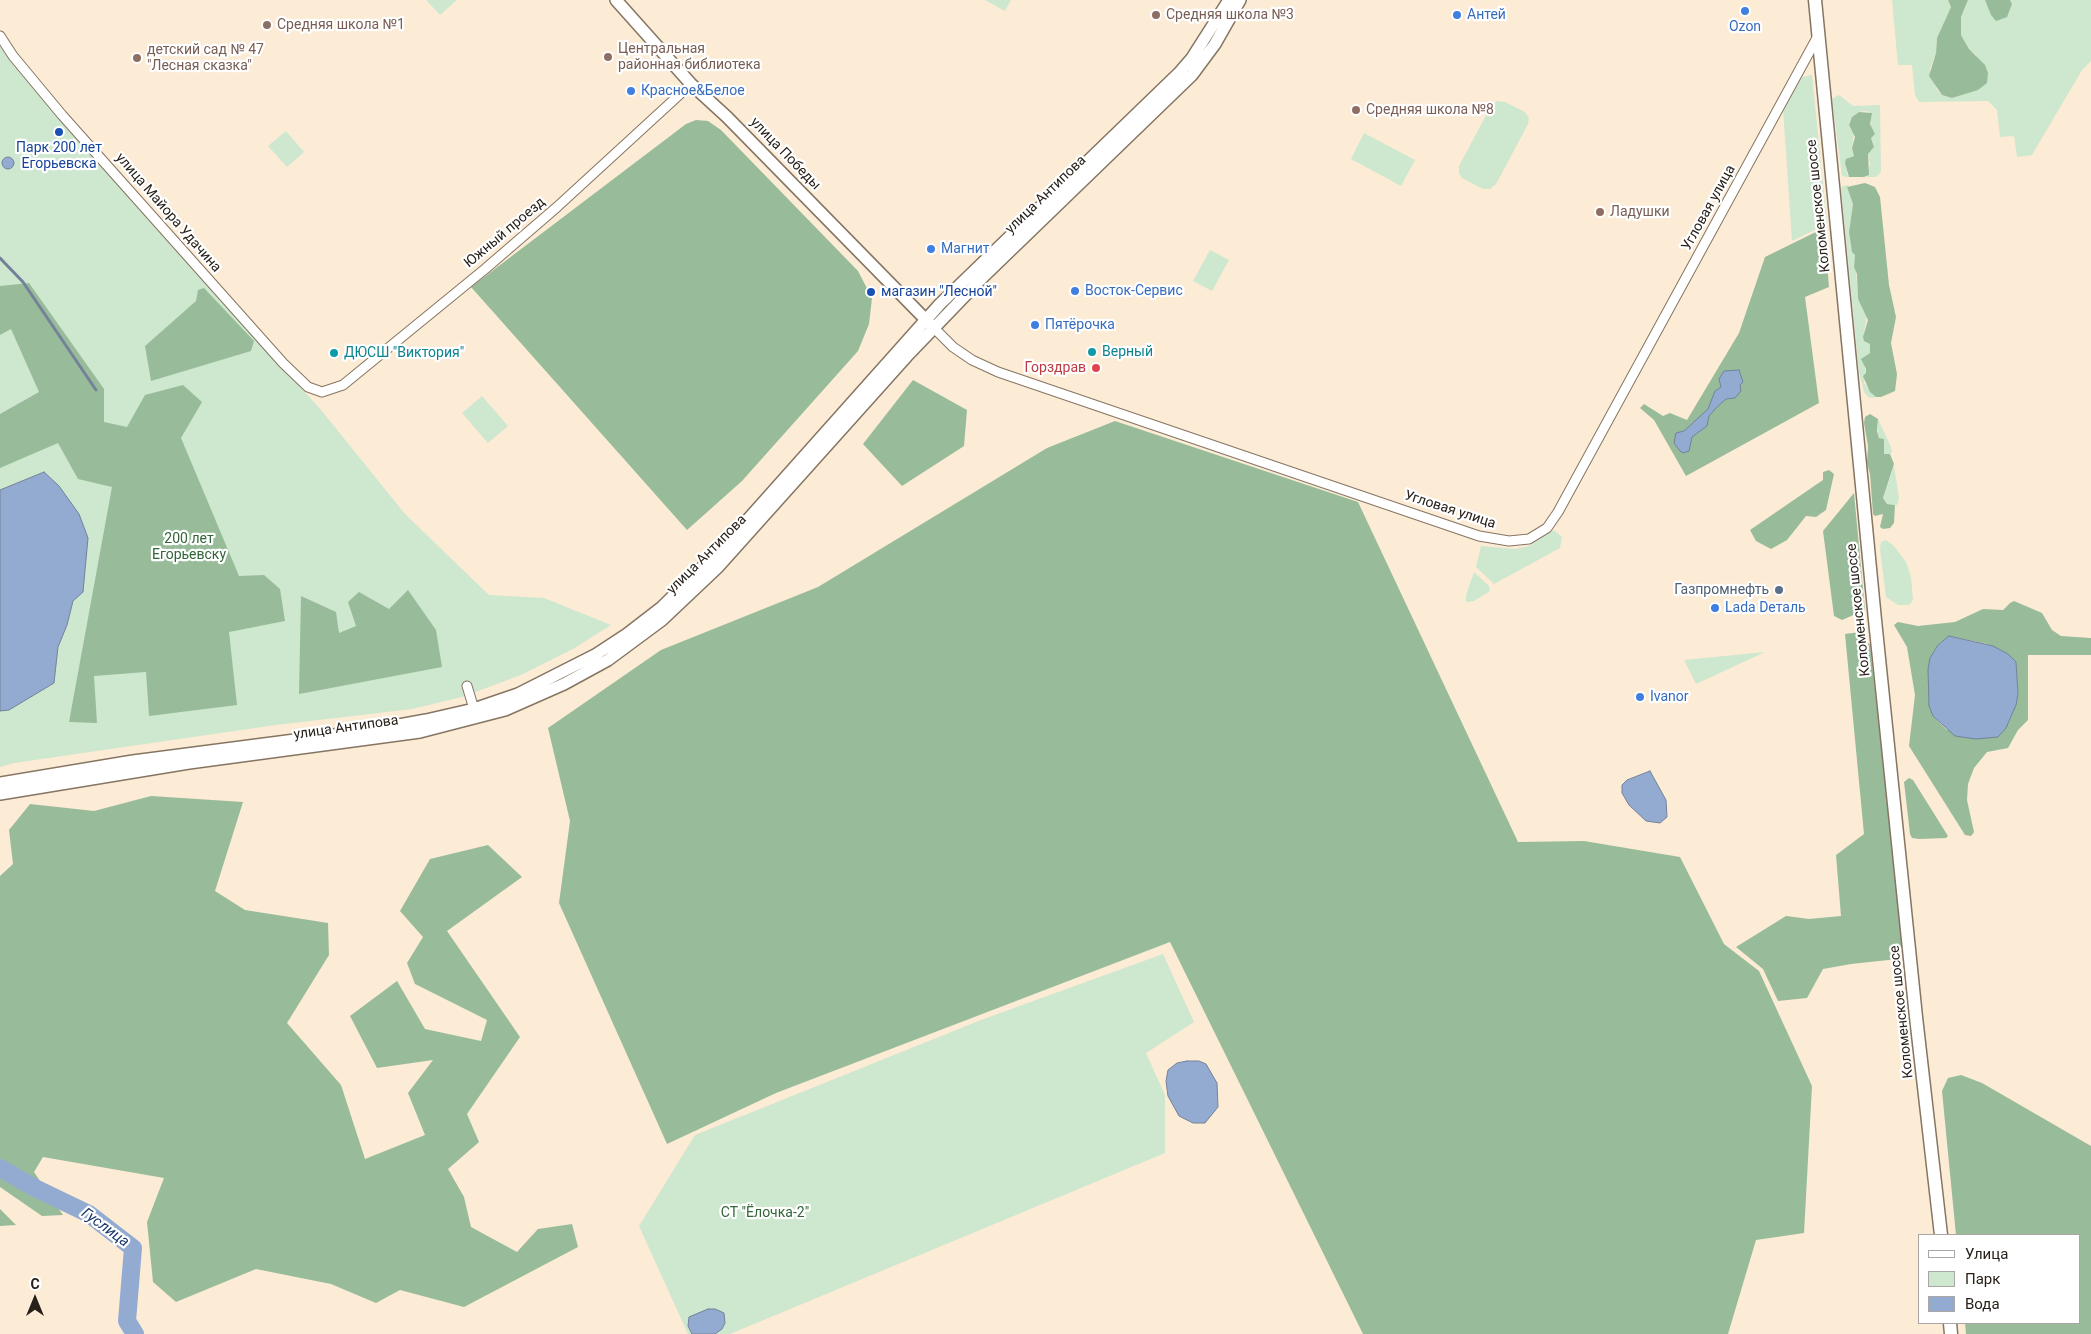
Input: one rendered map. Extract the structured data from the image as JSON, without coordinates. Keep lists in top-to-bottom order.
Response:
{
  "streets": {
    "main road": ["улица Победы", "улица Антипова", "Коломенское шоссе"],
    "street": ["Угловая улица", "улица Майора Удачина", "Южный проезд"]
  },
  "crossings": [
    ["улица Победы", "улица Антипова"],
    ["улица Победы", "Угловая улица"],
    ["улица Победы", "Южный проезд"],
    ["улица Антипова", "Угловая улица"],
    ["Коломенское шоссе", "Угловая улица"],
    ["улица Майора Удачина", "Южный проезд"]
  ],
  "water": ["Гуслица"],
  "parks": ["200 лет Егорьевску", "СТ \"Ёлочка-2\""],
  "places": [
    "Ozon",
    "Средняя школа №3",
    "Антей",
    "Средняя школа №1",
    "Центральная районная библиотека",
    "детский сад № 47 \"Лесная сказка\"",
    "Красное&Белое",
    "Средняя школа №8",
    "Парк 200 лет Егорьевска",
    "Ладушки",
    "Магнит",
    "Восток-Сервис",
    "магазин \"Лесной\"",
    "Пятёрочка",
    "Верный",
    "ДЮСШ \"Виктория\"",
    "Горздрав",
    "Газпромнефть",
    "Lada Dеталь",
    "Ivanor"
  ],
  "legend": ["Улица", "Парк", "Вода"],
  "north": "top"
}
